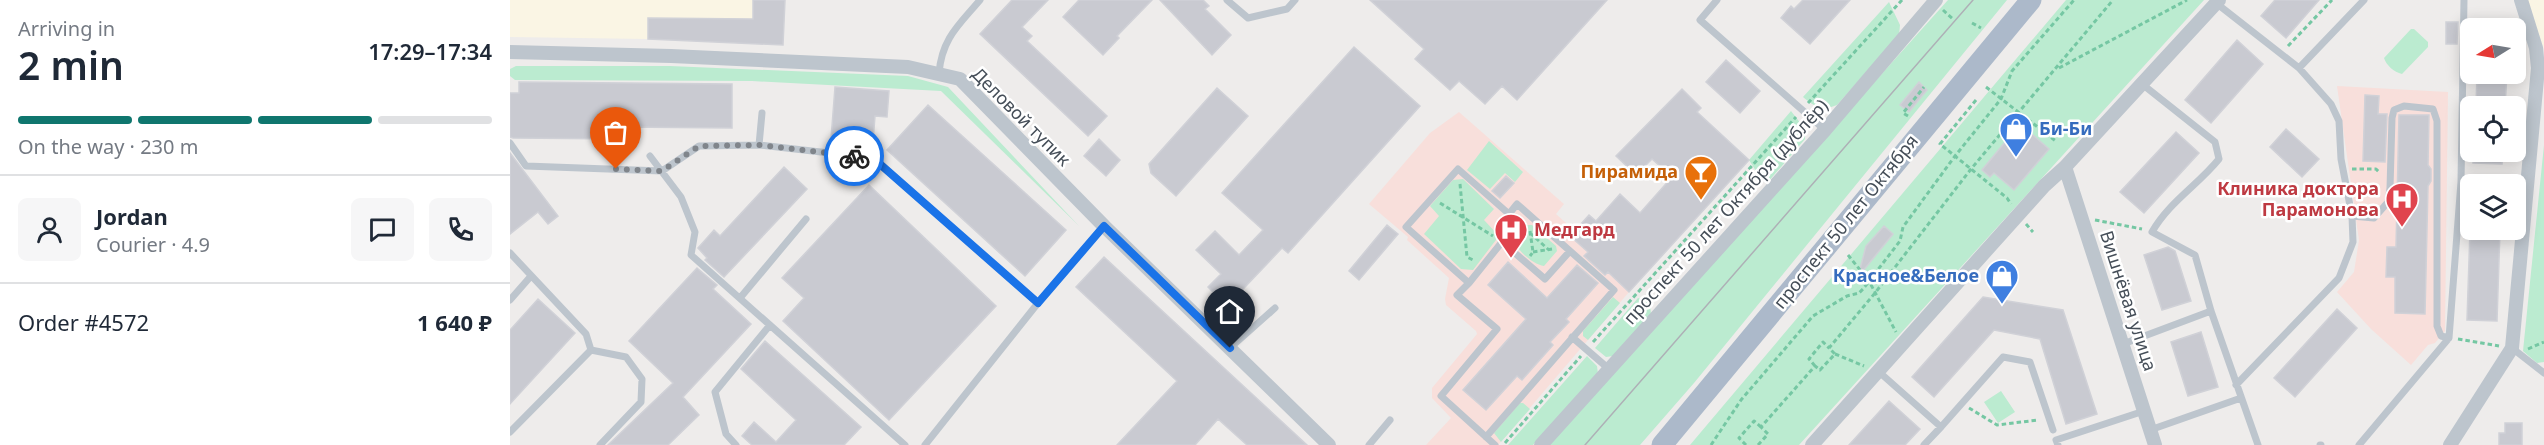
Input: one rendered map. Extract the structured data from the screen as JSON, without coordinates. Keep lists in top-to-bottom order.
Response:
{
  "streets": {
    "main road": ["проспект 50 лет Октября"],
    "street": ["Деловой тупик", "проспект 50 лет Октября (дублёр)", "Вишнёвая улица"]
  },
  "places": {
    "shop": ["Би-Би", "Красное&Белое"],
    "bar": ["Пирамида"],
    "hospital": ["Клиника доктора Парамонова", "Медгард"]
  },
  "north": "left",
  "page": {
    "heading": ["2 min", "Arriving in", "17:29–17:34"],
    "panel": [
      "Jordan",
      "Courier · 4.9",
      "Order #4572",
      "1 640 ₽"
    ],
    "bar": "On the way · 230 m"
  }
}
